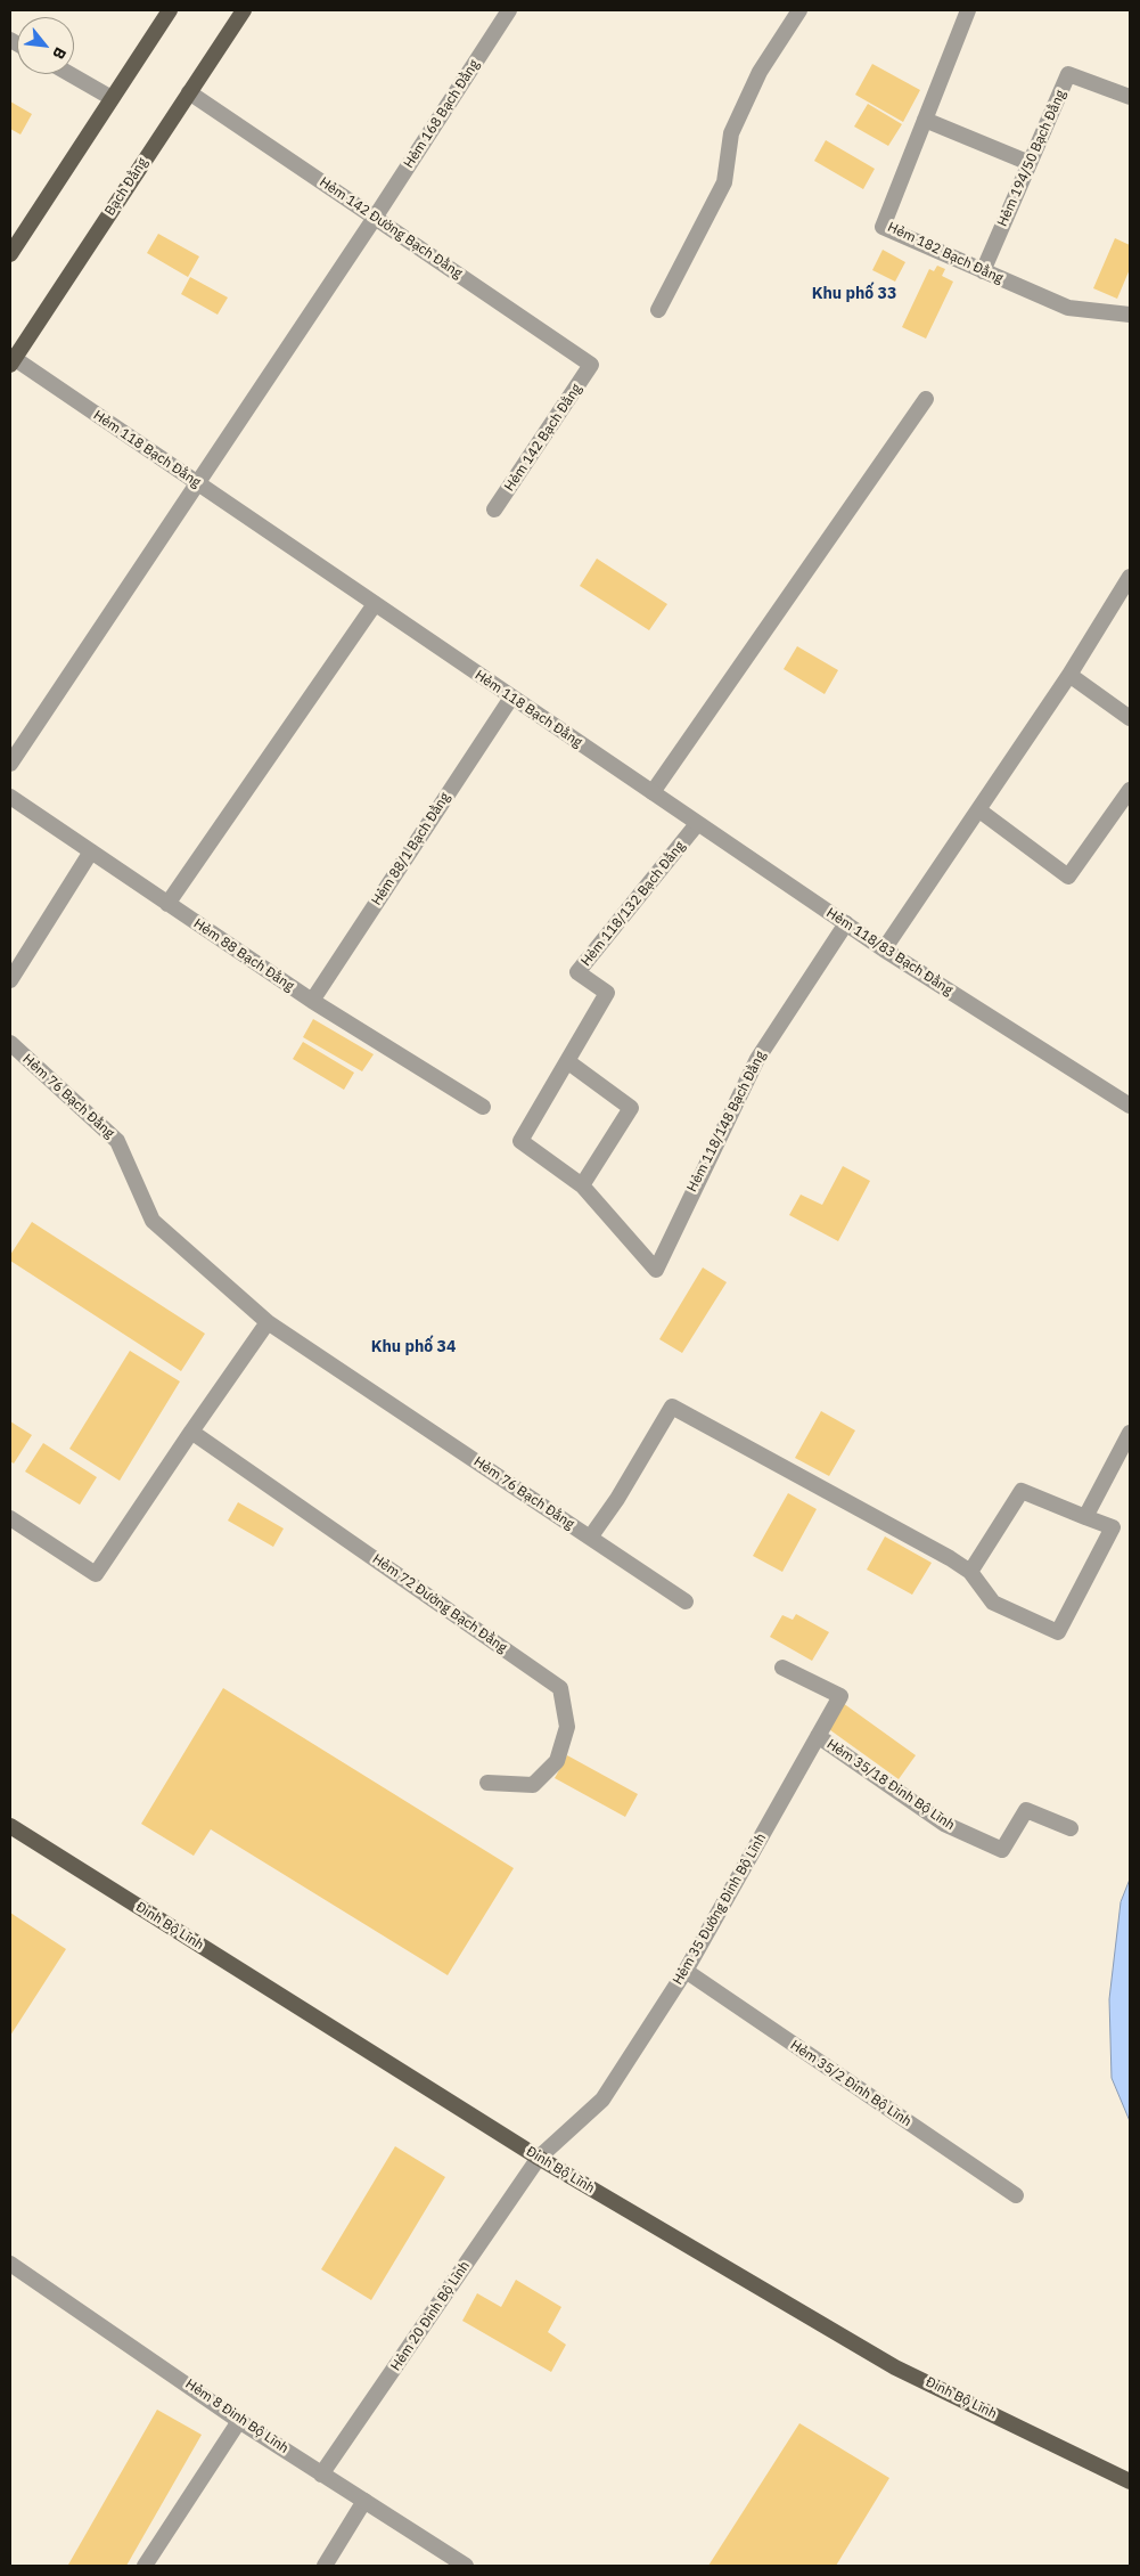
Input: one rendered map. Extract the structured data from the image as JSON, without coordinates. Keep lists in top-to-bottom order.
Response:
{
  "streets": {
    "main road": ["Bạch Đằng", "Đinh Bộ Lĩnh"],
    "street": [
      "Hẻm 168 Bạch Đằng",
      "Hẻm 194/50 Bạch Đằng",
      "Hẻm 142 Đường Bạch Đằng",
      "Hẻm 182 Bạch Đằng",
      "Hẻm 142 Bạch Đằng",
      "Hẻm 118 Bạch Đằng",
      "Hẻm 88/1 Bạch Đằng",
      "Hẻm 118/132 Bạch Đằng",
      "Hẻm 118/83 Bạch Đằng",
      "Hẻm 88 Bạch Đằng",
      "Hẻm 76 Bạch Đằng",
      "Hẻm 118/148 Bạch Đằng",
      "Hẻm 72 Đường Bạch Đằng",
      "Hẻm 35/18 Đinh Bộ Lĩnh",
      "Hẻm 35 Đường Đinh Bộ Lĩnh",
      "Hẻm 35/2 Đinh Bộ Lĩnh",
      "Hẻm 20 Đinh Bộ Lĩnh",
      "Hẻm 8 Đinh Bộ Lĩnh"
    ]
  },
  "crossings": [
    ["Hẻm 168 Bạch Đằng", "Hẻm 142 Đường Bạch Đằng"],
    ["Hẻm 168 Bạch Đằng", "Hẻm 118 Bạch Đằng"],
    ["Hẻm 194/50 Bạch Đằng", "Hẻm 182 Bạch Đằng"],
    ["Bạch Đằng", "Hẻm 142 Đường Bạch Đằng"],
    ["Bạch Đằng", "Hẻm 118 Bạch Đằng"],
    ["Hẻm 142 Đường Bạch Đằng", "Hẻm 142 Bạch Đằng"],
    ["Hẻm 118 Bạch Đằng", "Hẻm 88/1 Bạch Đằng"],
    ["Hẻm 118 Bạch Đằng", "Hẻm 118/83 Bạch Đằng"],
    ["Hẻm 88/1 Bạch Đằng", "Hẻm 88 Bạch Đằng"],
    ["Hẻm 118/132 Bạch Đằng", "Hẻm 118/83 Bạch Đằng"],
    ["Hẻm 118/132 Bạch Đằng", "Hẻm 118/148 Bạch Đằng"],
    ["Hẻm 118/83 Bạch Đằng", "Hẻm 118/148 Bạch Đằng"],
    ["Hẻm 35/18 Đinh Bộ Lĩnh", "Hẻm 35 Đường Đinh Bộ Lĩnh"],
    ["Hẻm 35 Đường Đinh Bộ Lĩnh", "Đinh Bộ Lĩnh"],
    ["Hẻm 35 Đường Đinh Bộ Lĩnh", "Hẻm 35/2 Đinh Bộ Lĩnh"],
    ["Hẻm 35 Đường Đinh Bộ Lĩnh", "Hẻm 20 Đinh Bộ Lĩnh"],
    ["Đinh Bộ Lĩnh", "Hẻm 20 Đinh Bộ Lĩnh"],
    ["Hẻm 20 Đinh Bộ Lĩnh", "Hẻm 8 Đinh Bộ Lĩnh"]
  ],
  "districts": ["Khu phố 33", "Khu phố 34"],
  "north": "bottom right"
}
